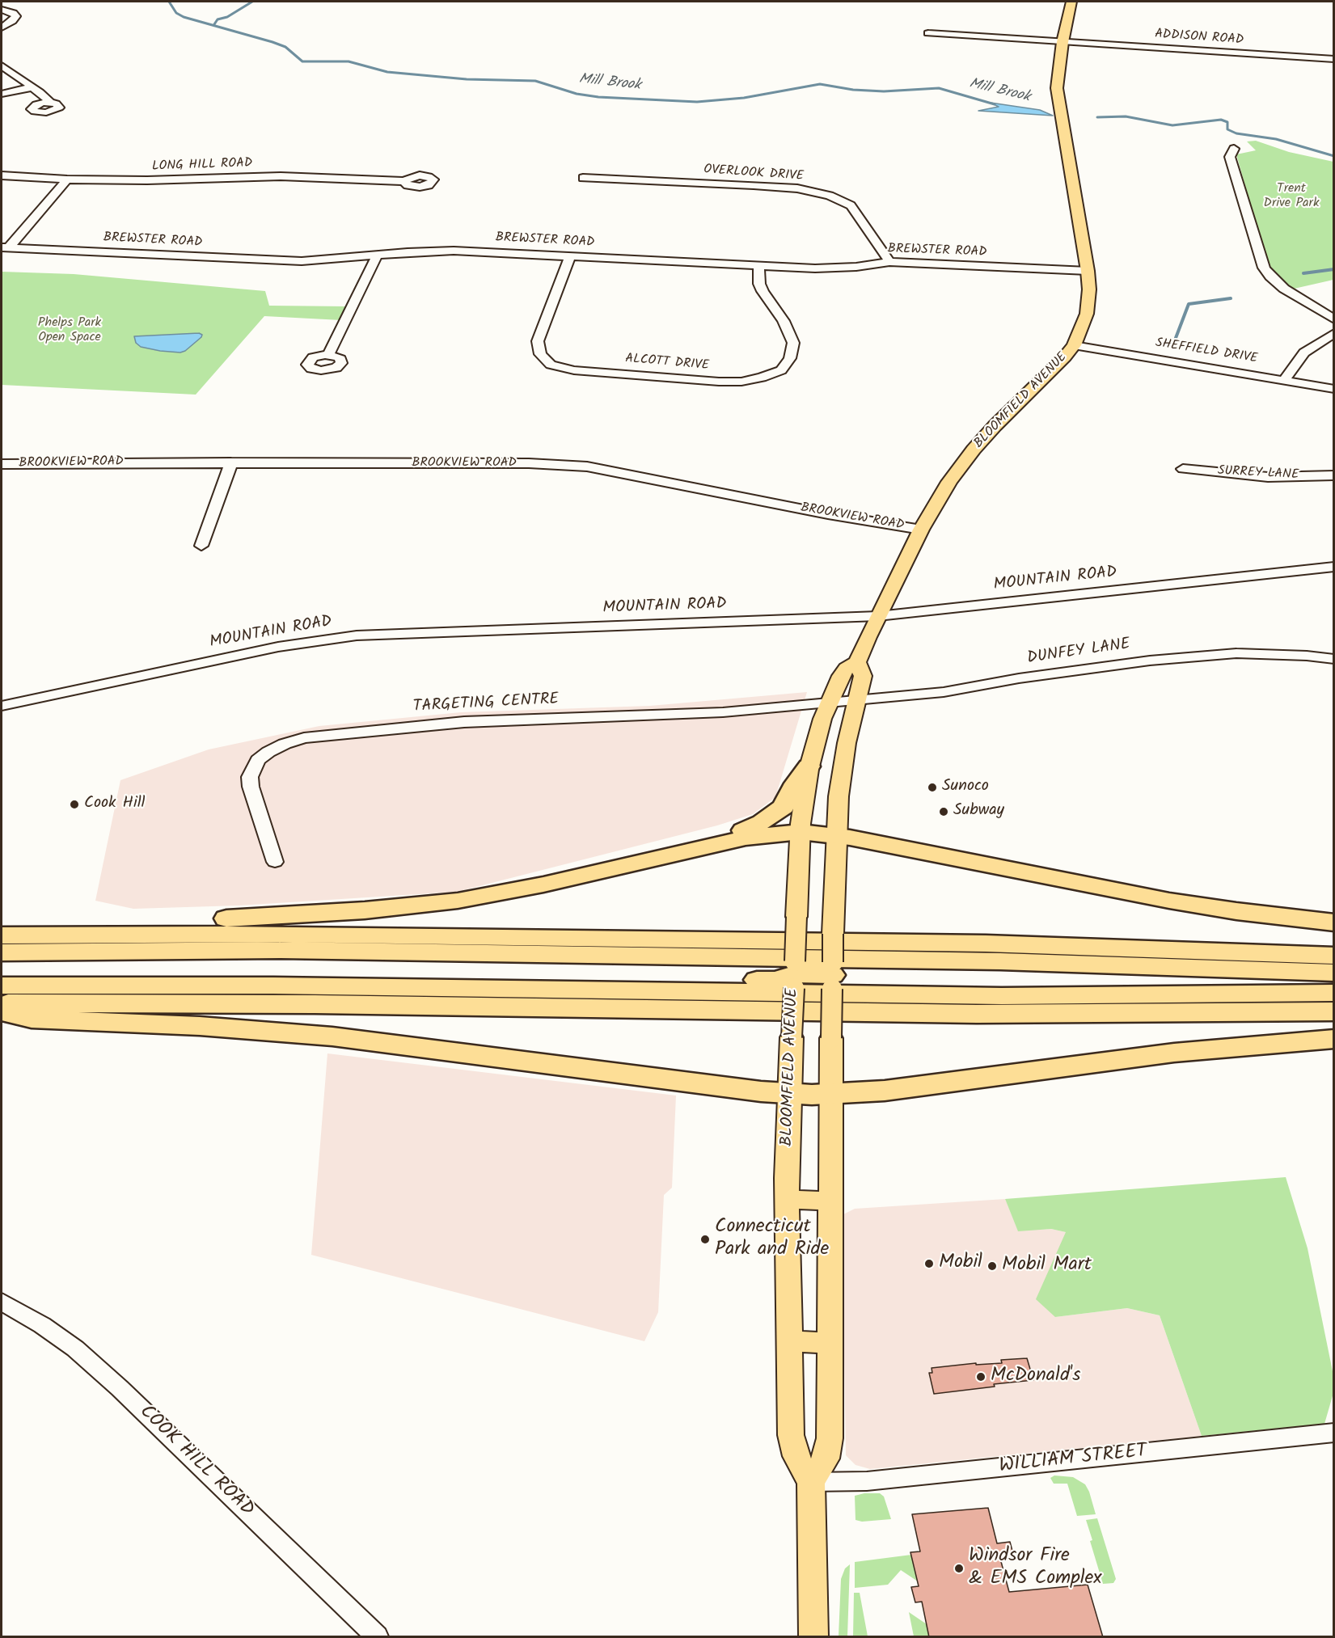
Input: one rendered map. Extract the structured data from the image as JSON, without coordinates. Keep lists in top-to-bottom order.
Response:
{
  "streets": {
    "main road": ["BLOOMFIELD AVENUE"],
    "street": [
      "ADDISON ROAD",
      "LONG HILL ROAD",
      "OVERLOOK DRIVE",
      "BREWSTER ROAD",
      "SHEFFIELD DRIVE",
      "ALCOTT DRIVE",
      "BROOKVIEW ROAD",
      "SURREY LANE",
      "MOUNTAIN ROAD",
      "DUNFEY LANE",
      "TARGETING CENTRE",
      "WILLIAM STREET",
      "COOK HILL ROAD"
    ]
  },
  "crossings": [
    ["ADDISON ROAD", "BLOOMFIELD AVENUE"],
    ["OVERLOOK DRIVE", "BREWSTER ROAD"],
    ["BREWSTER ROAD", "ALCOTT DRIVE"],
    ["BREWSTER ROAD", "BLOOMFIELD AVENUE"],
    ["SHEFFIELD DRIVE", "BLOOMFIELD AVENUE"],
    ["BLOOMFIELD AVENUE", "BROOKVIEW ROAD"],
    ["BLOOMFIELD AVENUE", "MOUNTAIN ROAD"],
    ["BLOOMFIELD AVENUE", "DUNFEY LANE"],
    ["BLOOMFIELD AVENUE", "TARGETING CENTRE"],
    ["BLOOMFIELD AVENUE", "WILLIAM STREET"],
    ["DUNFEY LANE", "TARGETING CENTRE"]
  ],
  "water": ["Mill Brook"],
  "parks": ["Trent Drive Park", "Phelps Park Open Space"],
  "places": [
    "Sunoco",
    "Cook Hill",
    "Subway",
    "Connecticut Park and Ride",
    "Mobil",
    "Mobil Mart",
    "McDonald's",
    "Windsor Fire & EMS Complex"
  ]
}
